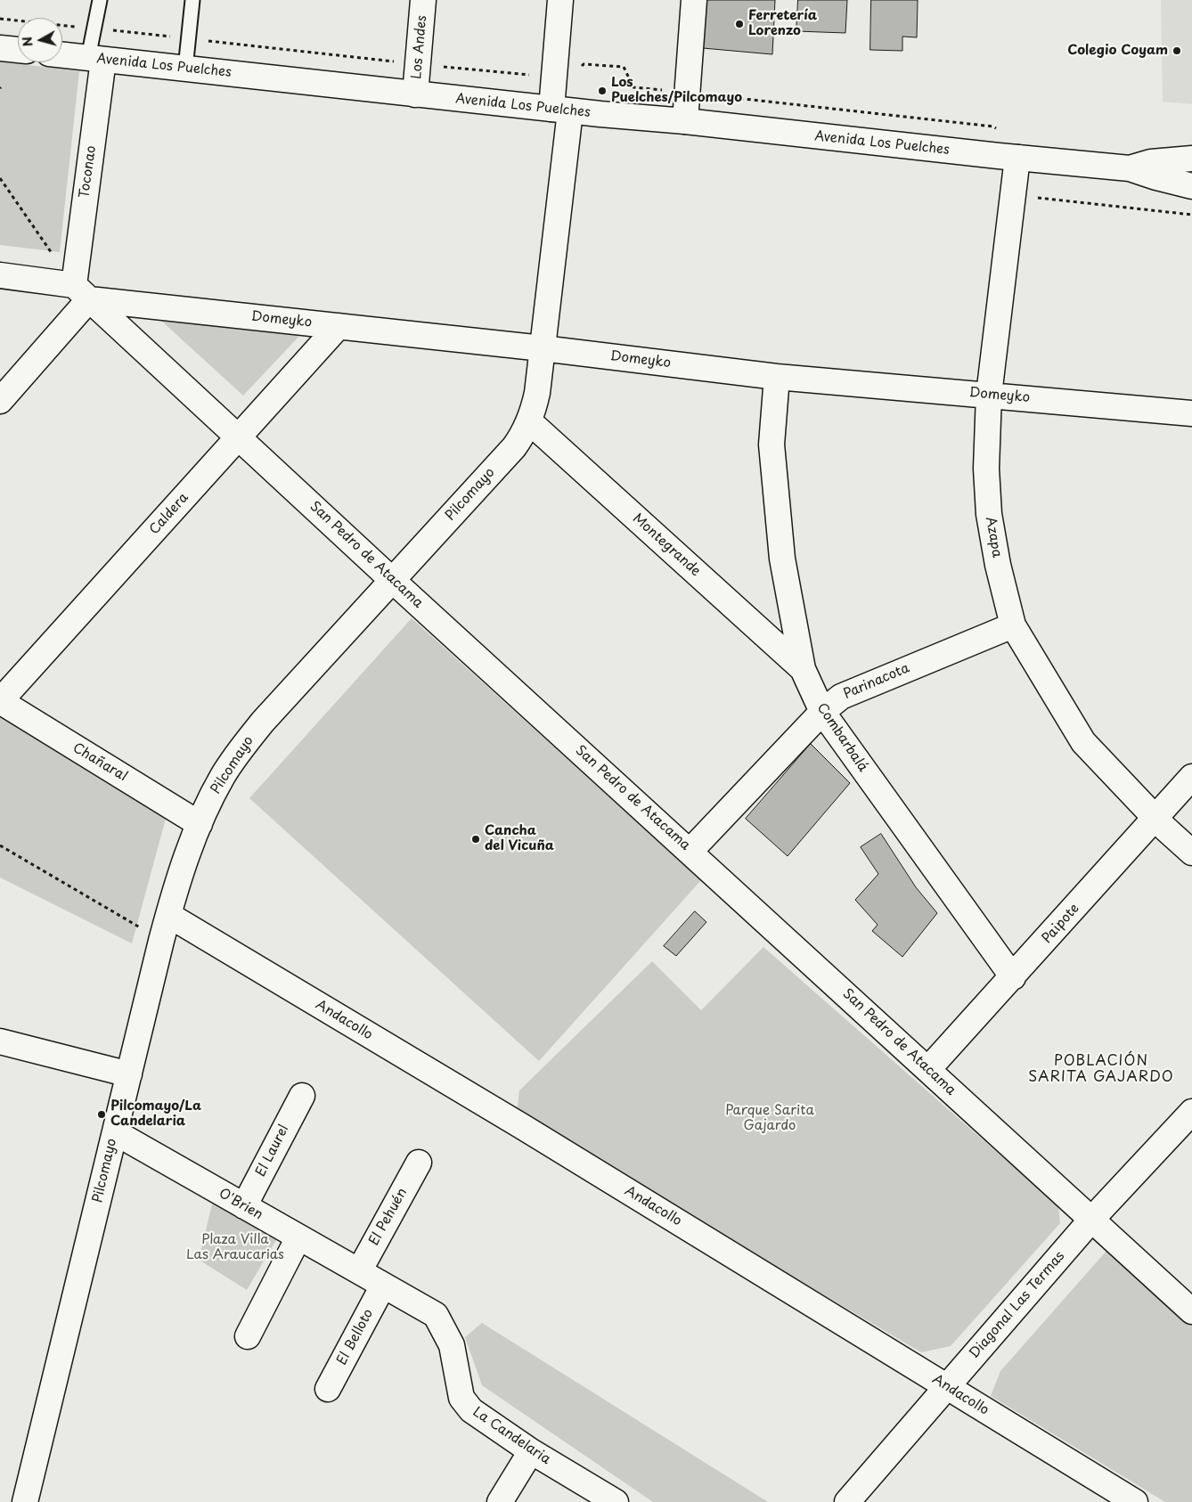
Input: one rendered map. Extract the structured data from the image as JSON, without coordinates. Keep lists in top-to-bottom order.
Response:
{
  "streets": {
    "street": [
      "Los Andes",
      "Avenida Los Puelches",
      "Toconao",
      "Domeyko",
      "Pilcomayo",
      "Caldera",
      "Azapa",
      "Montegrande",
      "San Pedro de Atacama",
      "Parinacota",
      "Combarbalá",
      "Chañaral",
      "Paipote",
      "Andacollo",
      "El Laurel",
      "O'Brien",
      "El Pehuén",
      "Diagonal Las Termas",
      "El Belloto",
      "La Candelaria"
    ]
  },
  "crossings": [
    ["Los Andes", "Avenida Los Puelches"],
    ["Avenida Los Puelches", "Toconao"],
    ["Avenida Los Puelches", "Pilcomayo"],
    ["Avenida Los Puelches", "Azapa"],
    ["Toconao", "Domeyko"],
    ["Toconao", "San Pedro de Atacama"],
    ["Domeyko", "Pilcomayo"],
    ["Domeyko", "Caldera"],
    ["Domeyko", "Azapa"],
    ["Domeyko", "San Pedro de Atacama"],
    ["Domeyko", "Combarbalá"],
    ["Pilcomayo", "Montegrande"],
    ["Pilcomayo", "San Pedro de Atacama"],
    ["Pilcomayo", "Chañaral"],
    ["Pilcomayo", "Andacollo"],
    ["Pilcomayo", "O'Brien"],
    ["Caldera", "San Pedro de Atacama"],
    ["Caldera", "Chañaral"],
    ["Azapa", "Parinacota"],
    ["Azapa", "Paipote"],
    ["Montegrande", "Combarbalá"],
    ["San Pedro de Atacama", "Parinacota"],
    ["San Pedro de Atacama", "Paipote"],
    ["San Pedro de Atacama", "Diagonal Las Termas"],
    ["Parinacota", "Combarbalá"],
    ["Combarbalá", "Paipote"],
    ["Andacollo", "Diagonal Las Termas"],
    ["El Laurel", "O'Brien"],
    ["O'Brien", "El Pehuén"],
    ["O'Brien", "El Belloto"],
    ["O'Brien", "La Candelaria"]
  ],
  "districts": ["POBLACIÓN SARITA GAJARDO"],
  "parks": ["Parque Sarita Gajardo", "Plaza Villa Las Araucarias"],
  "places": [
    "Ferretería Lorenzo",
    "Colegio Coyam",
    "Los Puelches/Pilcomayo",
    "Cancha del Vicuña",
    "Pilcomayo/La Candelaria"
  ],
  "north": "left"
}
